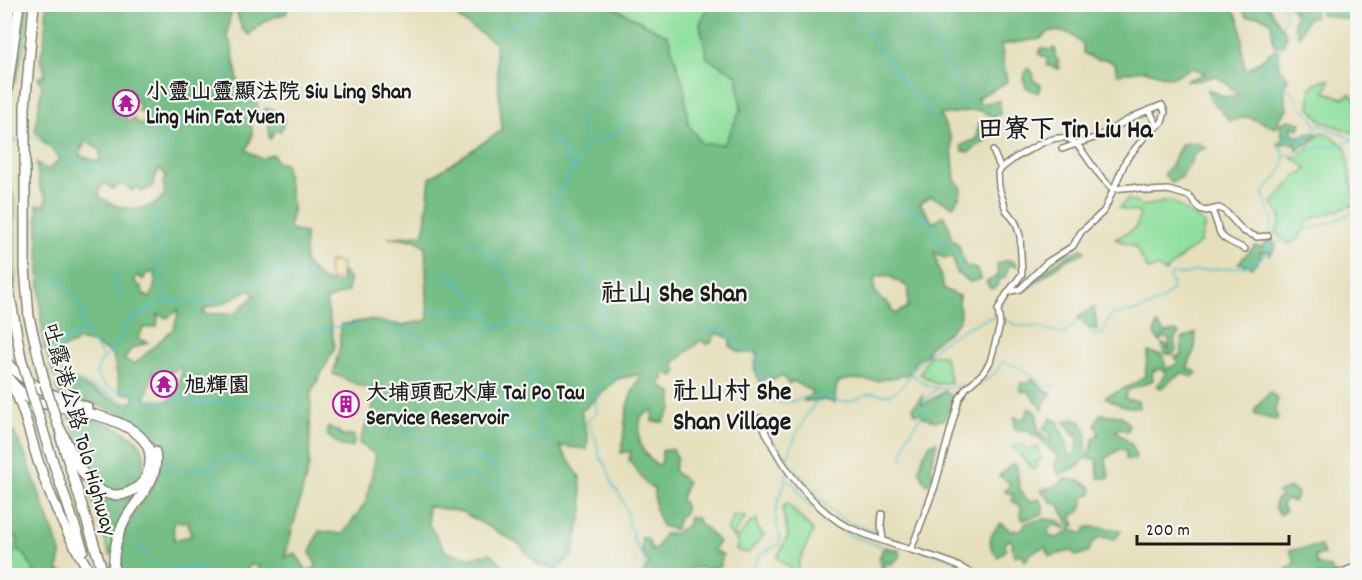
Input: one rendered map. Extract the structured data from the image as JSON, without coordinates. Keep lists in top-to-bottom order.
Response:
{
  "streets": {
    "highway": ["吐露港公路 Tolo Highway"]
  },
  "districts": ["田寮下 Tin Liu Ha", "社山 She Shan", "社山村 She Shan Village"],
  "places": {
    "temple": ["小靈山靈顯法院 Siu Ling Shan Ling Hin Fat Yuen", "旭輝園"],
    "building": ["大埔頭配水庫 Tai Po Tau Service Reservoir"]
  },
  "scale_bar": "200 m"
}
